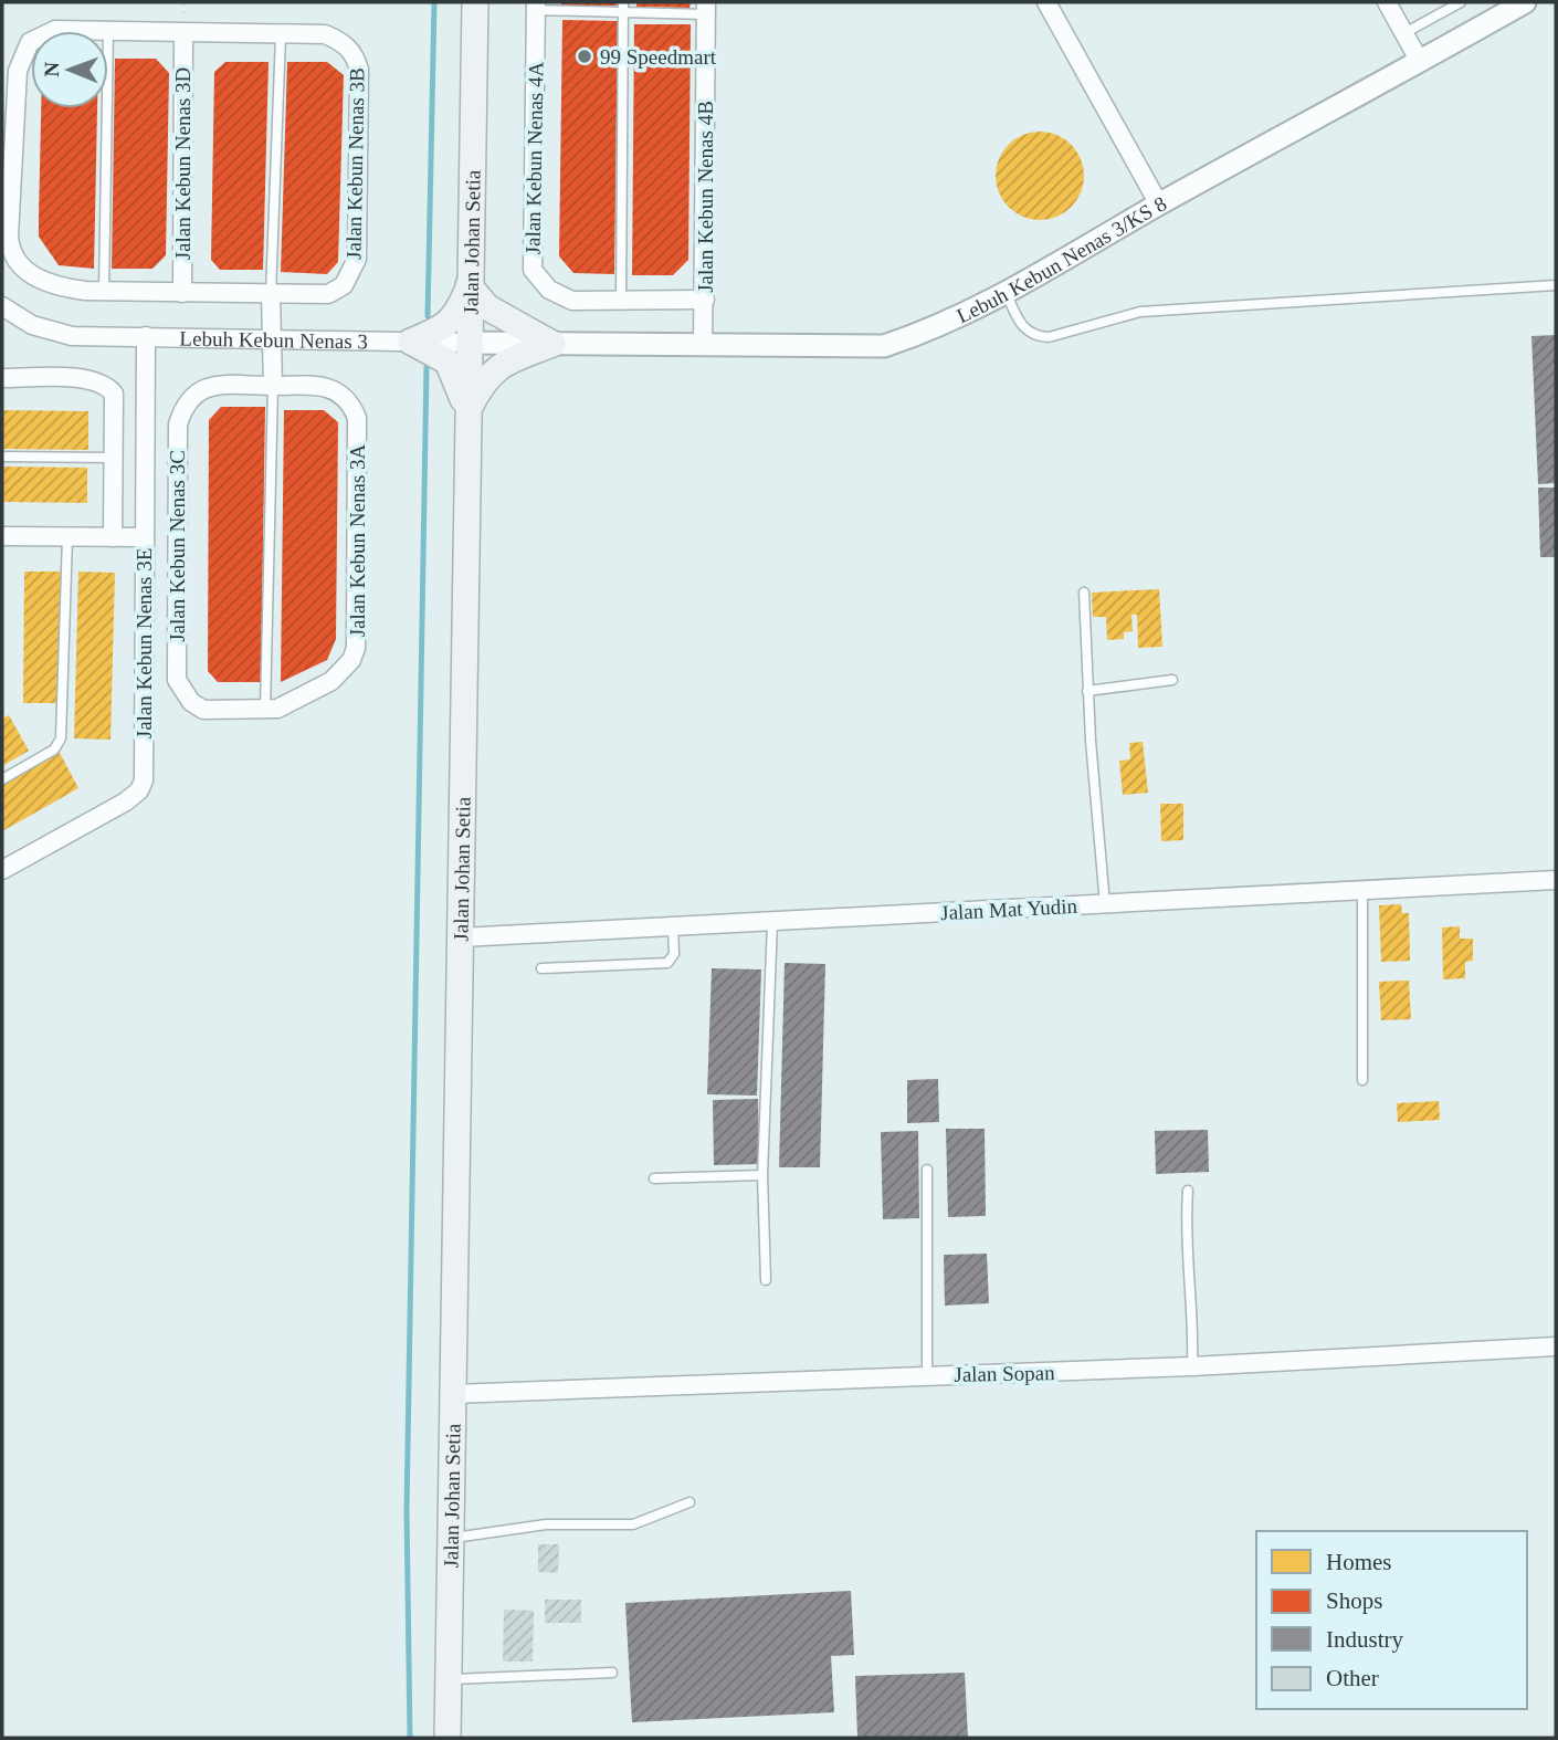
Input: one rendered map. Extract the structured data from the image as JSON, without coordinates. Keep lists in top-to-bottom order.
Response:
{
  "streets": {
    "main road": ["Jalan Johan Setia"],
    "street": [
      "Jalan Kebun Nenas 4A",
      "Jalan Kebun Nenas 3D",
      "Jalan Kebun Nenas 3B",
      "Jalan Kebun Nenas 4B",
      "Lebuh Kebun Nenas 3/KS 8",
      "Lebuh Kebun Nenas 3",
      "Jalan Kebun Nenas 3A",
      "Jalan Kebun Nenas 3C",
      "Jalan Kebun Nenas 3E",
      "Jalan Mat Yudin",
      "Jalan Sopan"
    ]
  },
  "crossings": [
    ["Jalan Kebun Nenas 4A", "Jalan Kebun Nenas 4B"],
    ["Jalan Kebun Nenas 3D", "Jalan Kebun Nenas 3B"],
    ["Jalan Kebun Nenas 4B", "Lebuh Kebun Nenas 3/KS 8"],
    ["Jalan Johan Setia", "Lebuh Kebun Nenas 3"],
    ["Jalan Johan Setia", "Jalan Mat Yudin"],
    ["Jalan Johan Setia", "Jalan Sopan"],
    ["Lebuh Kebun Nenas 3/KS 8", "Lebuh Kebun Nenas 3"],
    ["Lebuh Kebun Nenas 3", "Jalan Kebun Nenas 3E"],
    ["Jalan Kebun Nenas 3A", "Jalan Kebun Nenas 3C"]
  ],
  "places": ["99 Speedmart"],
  "legend": [
    "Homes",
    "Shops",
    "Industry",
    "Other"
  ],
  "north": "left"
}
